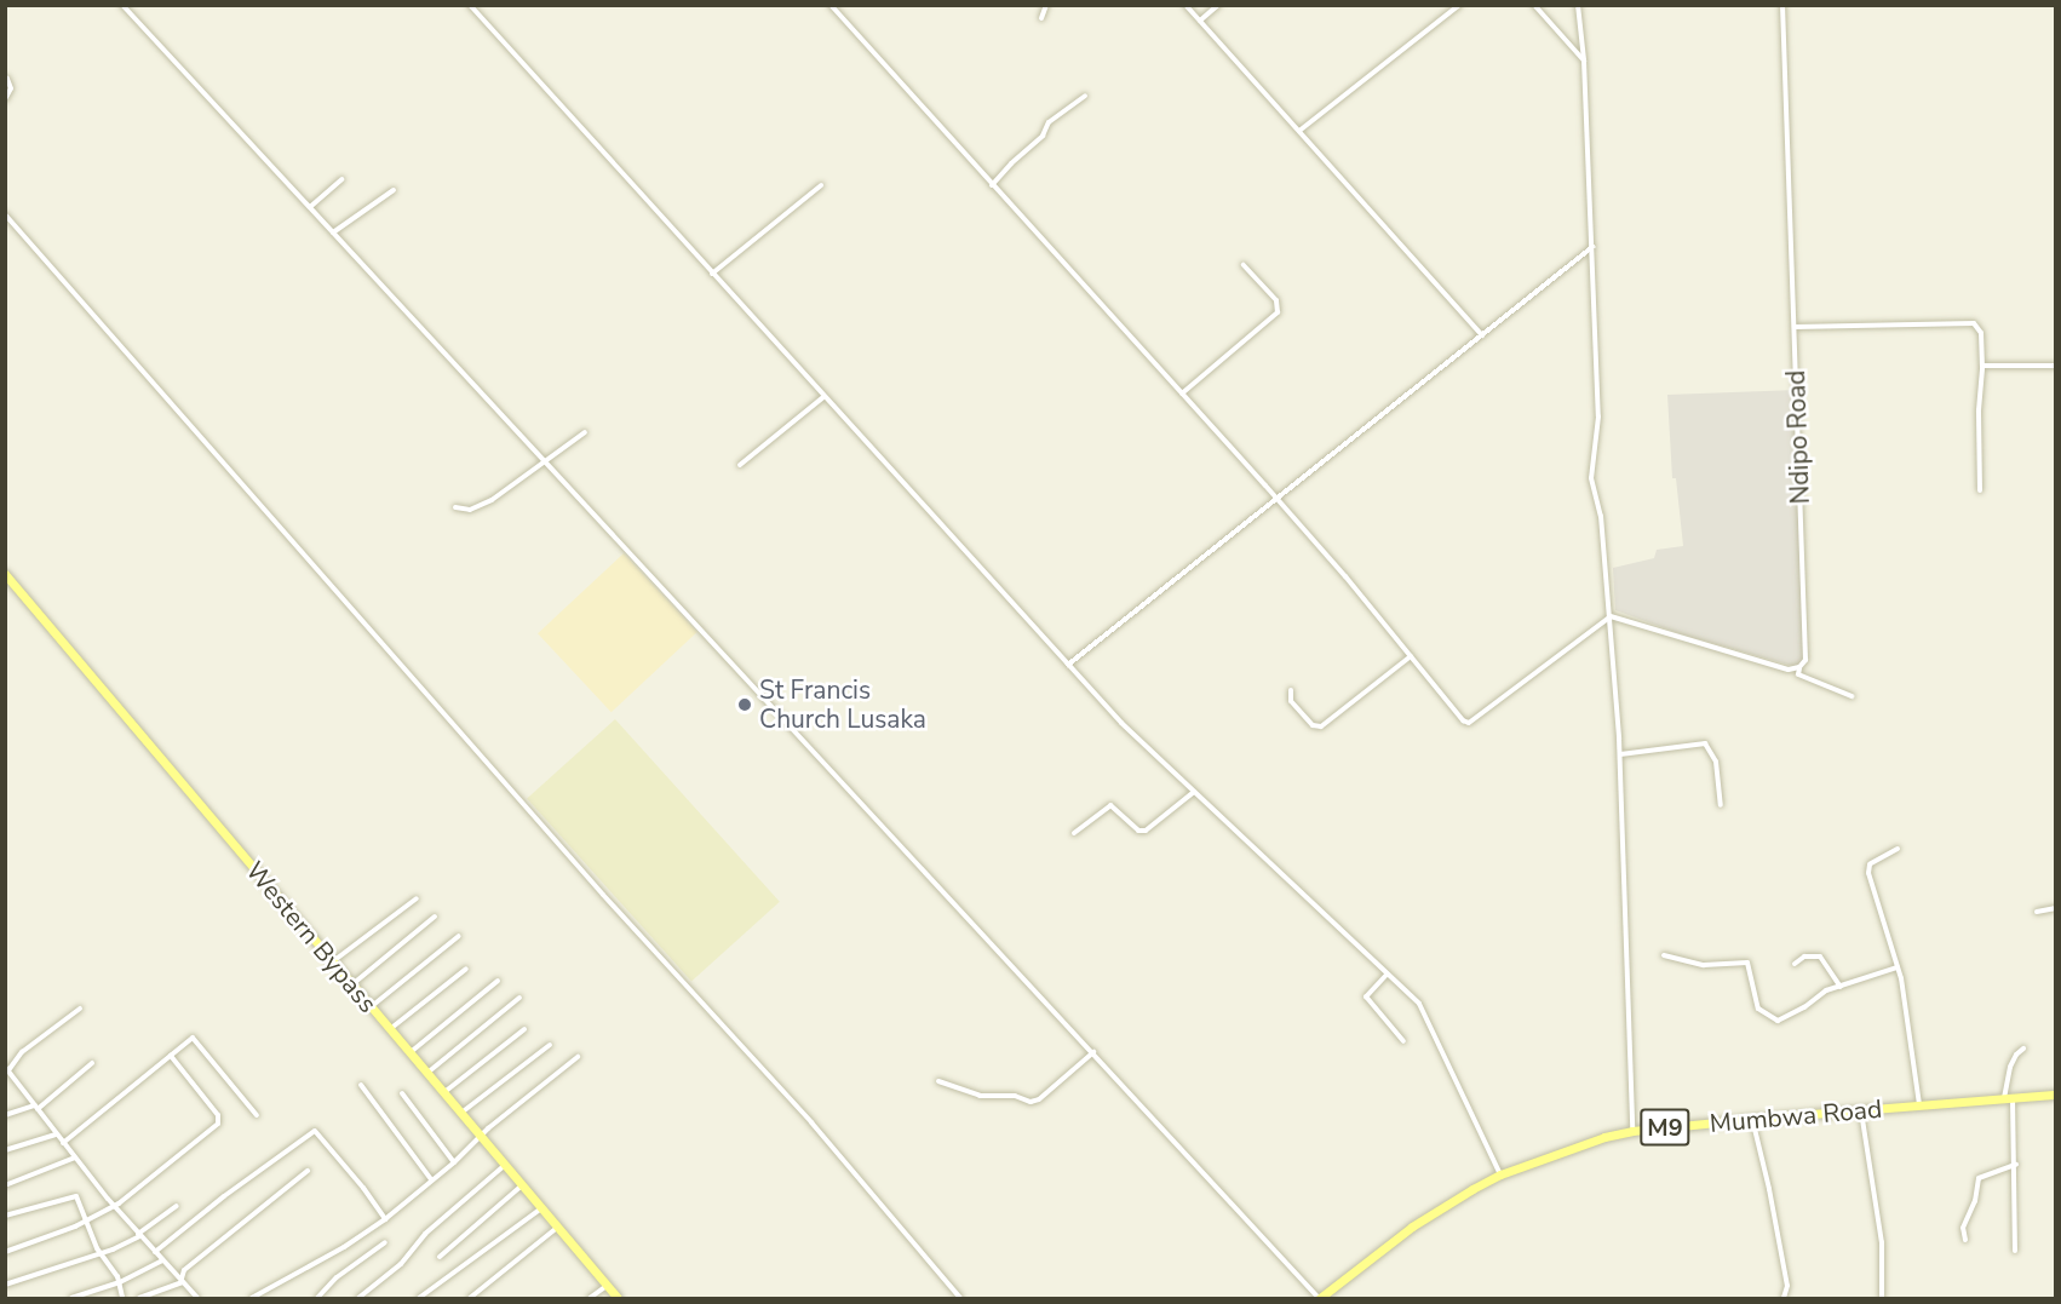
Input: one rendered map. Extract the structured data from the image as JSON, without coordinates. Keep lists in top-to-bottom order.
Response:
{
  "streets": {
    "main road": ["Western Bypass", "Mumbwa Road", "M9"],
    "street": ["Ndipo Road"]
  },
  "places": ["St Francis Church Lusaka"]
}
